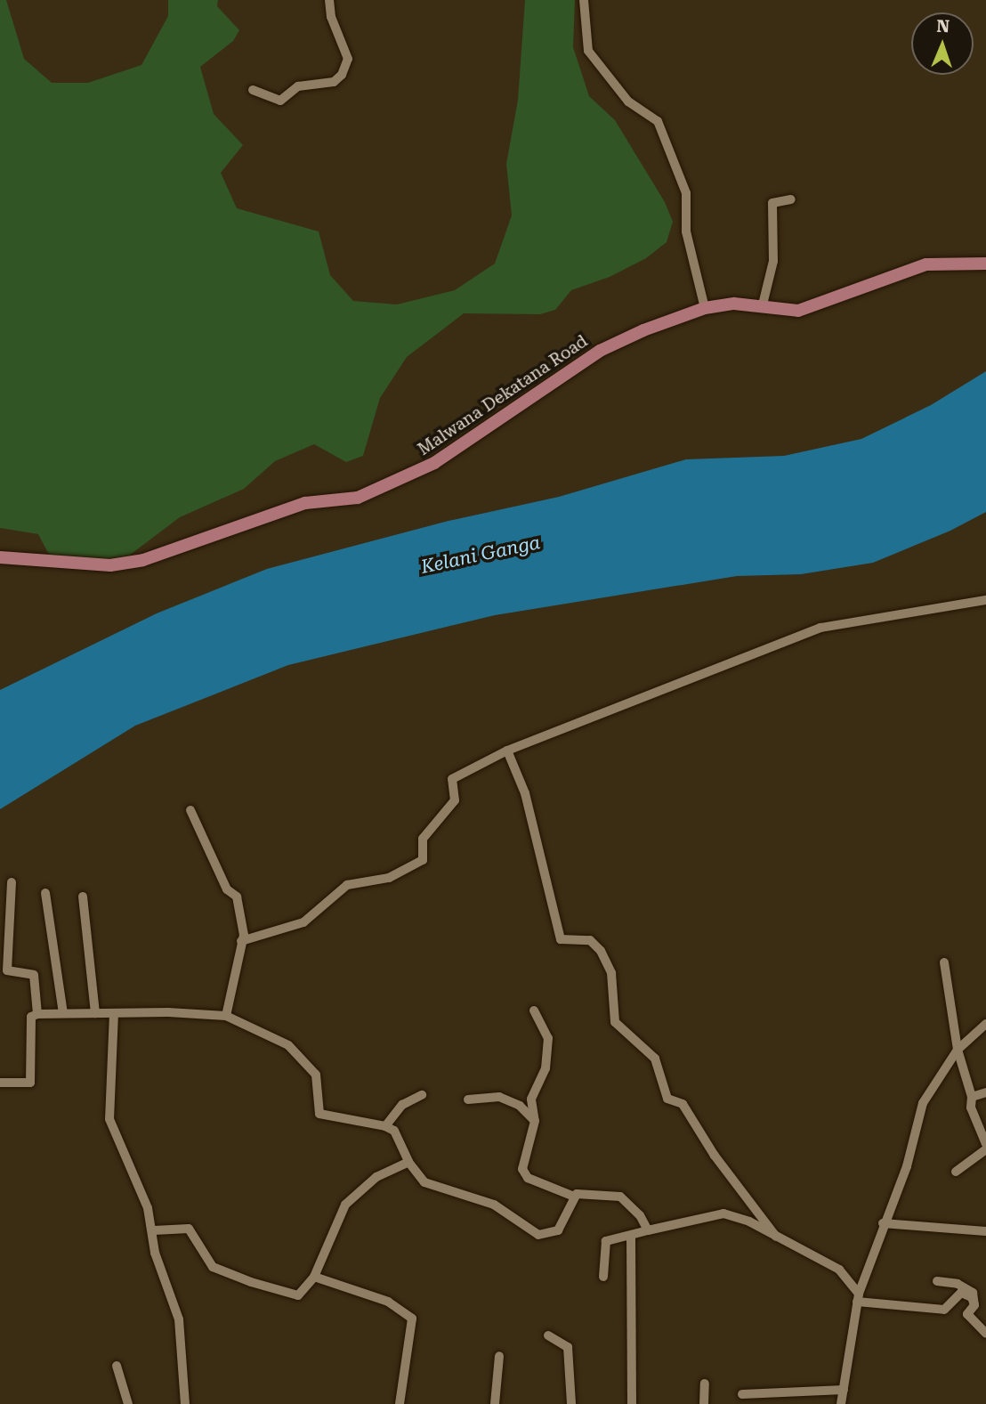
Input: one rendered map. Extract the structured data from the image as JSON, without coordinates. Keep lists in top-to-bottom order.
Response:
{
  "streets": {
    "main road": ["Malwana Dekatana Road"]
  },
  "water": ["Kelani Ganga"],
  "north": "top"
}
